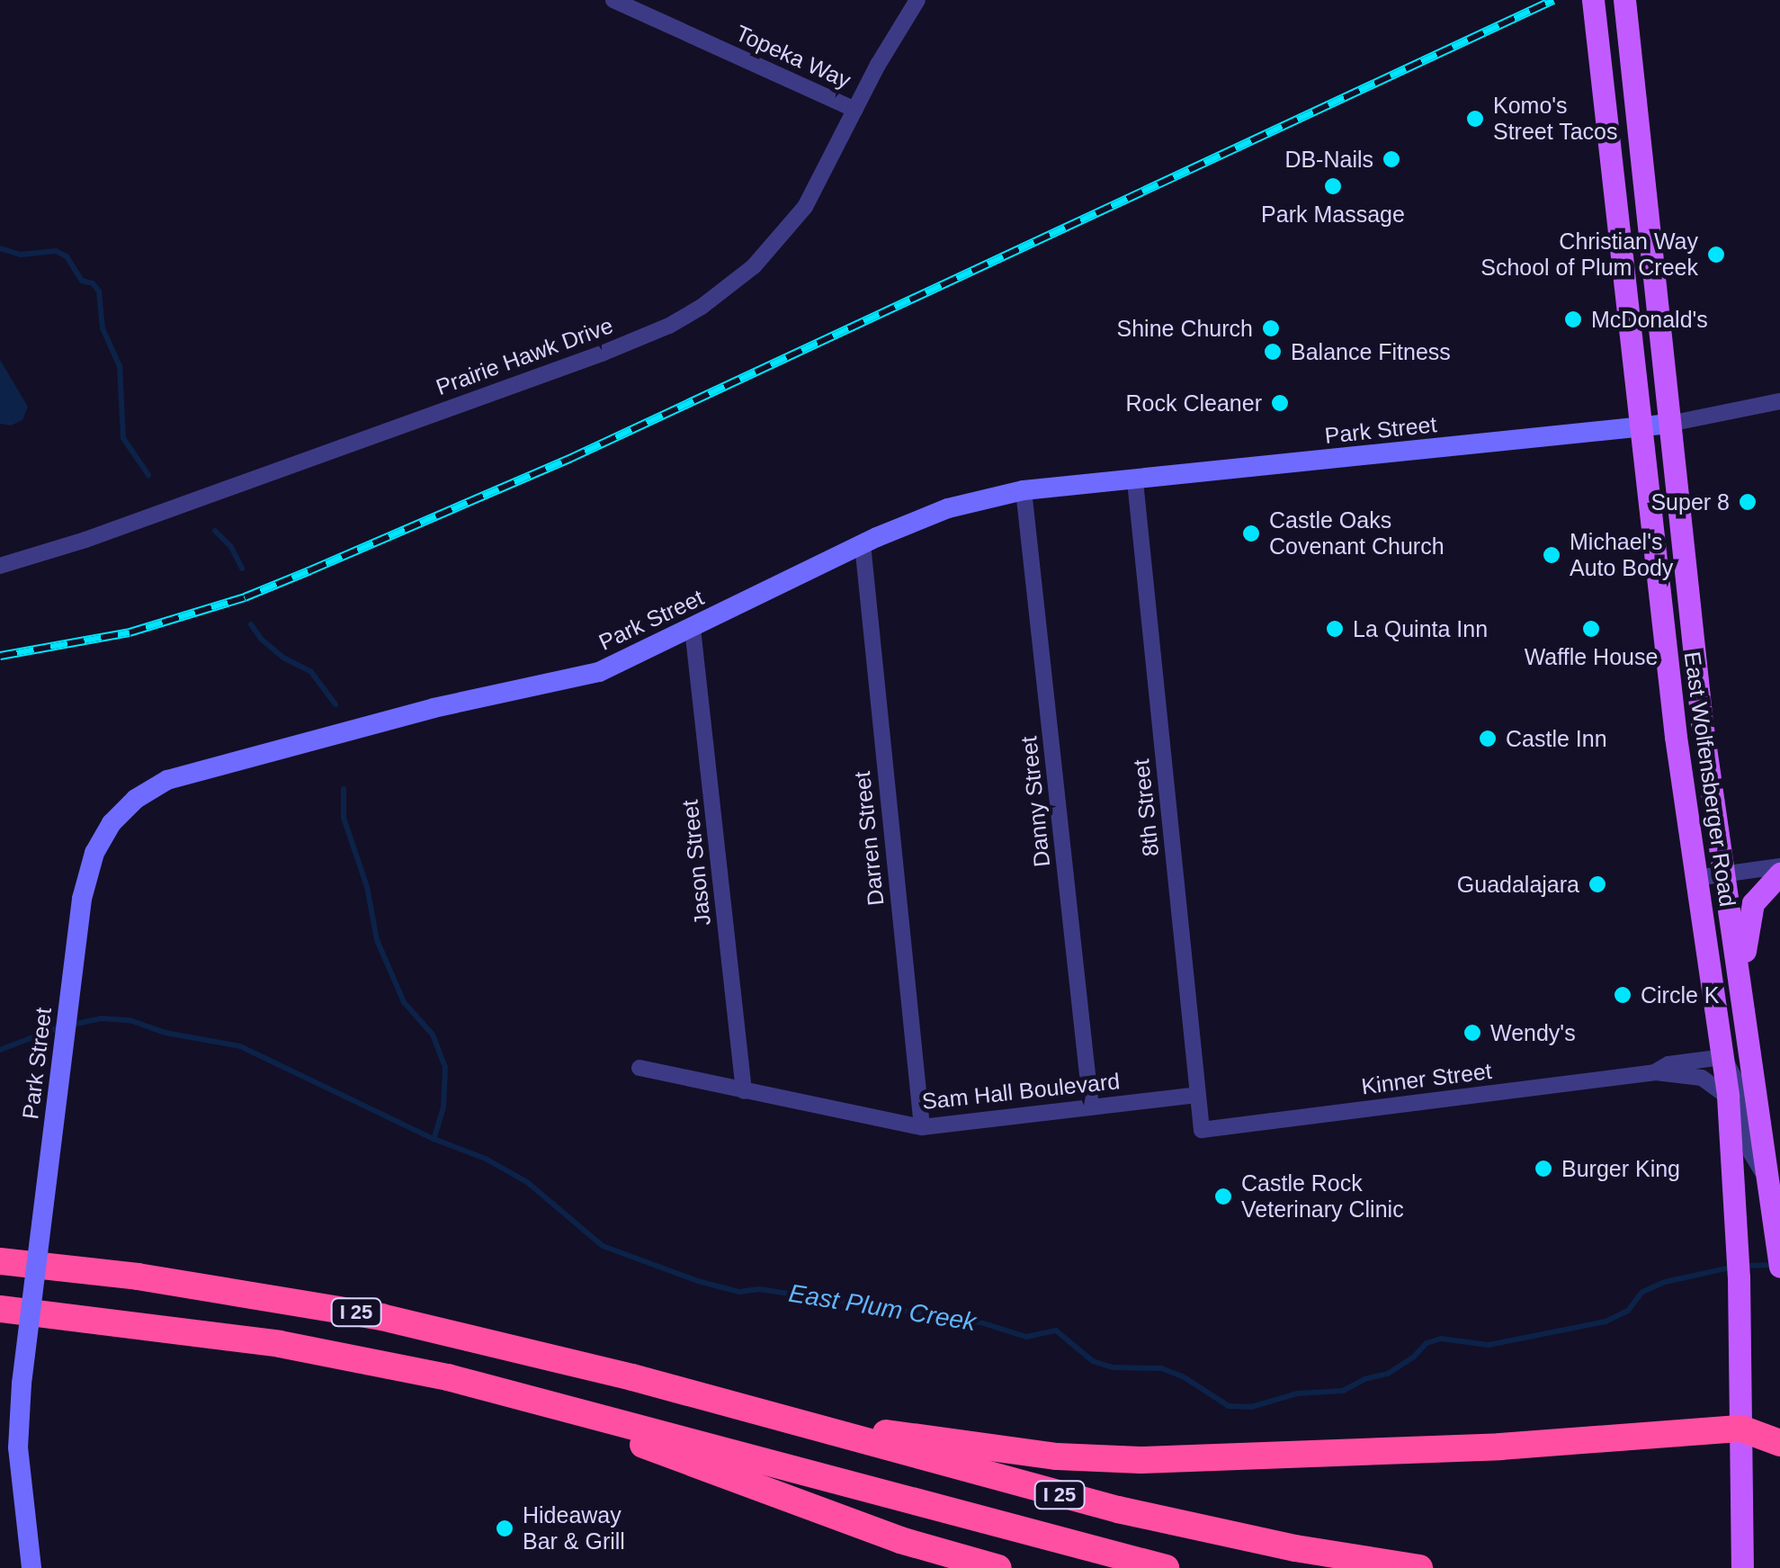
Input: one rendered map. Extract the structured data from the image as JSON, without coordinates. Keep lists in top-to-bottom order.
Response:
{
  "streets": {
    "highway": ["I 25"],
    "main road": ["East Wolfensberger Road"],
    "street": [
      "Topeka Way",
      "Prairie Hawk Drive",
      "Park Street",
      "Danny Street",
      "8th Street",
      "Darren Street",
      "Jason Street",
      "Kinner Street",
      "Sam Hall Boulevard"
    ]
  },
  "crossings": [
    ["Topeka Way", "Prairie Hawk Drive"],
    ["Park Street", "East Wolfensberger Road"],
    ["Park Street", "Danny Street"],
    ["Park Street", "8th Street"],
    ["Park Street", "Darren Street"],
    ["Park Street", "Jason Street"],
    ["East Wolfensberger Road", "Kinner Street"],
    ["Danny Street", "Sam Hall Boulevard"],
    ["8th Street", "Kinner Street"],
    ["8th Street", "Sam Hall Boulevard"],
    ["Darren Street", "Sam Hall Boulevard"],
    ["Jason Street", "Sam Hall Boulevard"]
  ],
  "water": ["East Plum Creek"],
  "places": [
    "Komo's Street Tacos",
    "DB-Nails",
    "Park Massage",
    "Christian Way School of Plum Creek",
    "McDonald's",
    "Shine Church",
    "Balance Fitness",
    "Rock Cleaner",
    "Super 8",
    "Castle Oaks Covenant Church",
    "Michael's Auto Body",
    "La Quinta Inn",
    "Waffle House",
    "Castle Inn",
    "Guadalajara",
    "Circle K",
    "Wendy's",
    "Burger King",
    "Castle Rock Veterinary Clinic",
    "Hideaway Bar & Grill"
  ]
}
